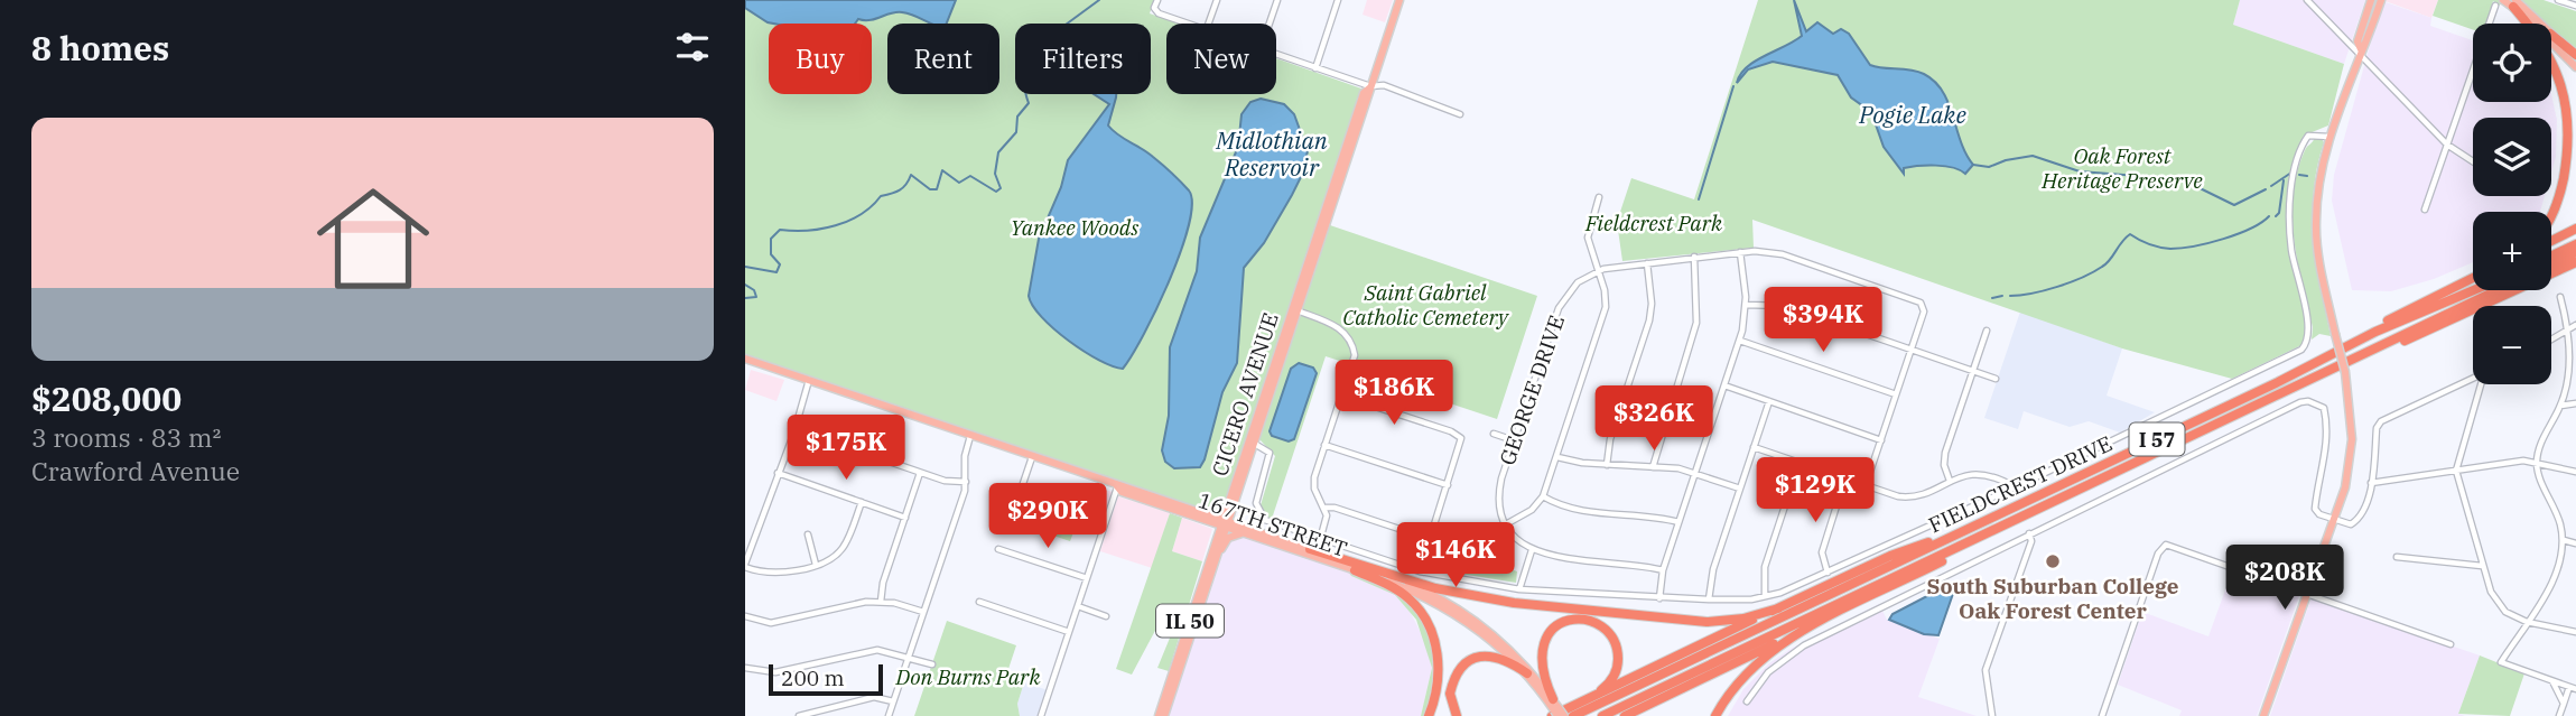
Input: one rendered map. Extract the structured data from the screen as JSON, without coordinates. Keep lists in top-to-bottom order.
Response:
{
  "streets": {
    "highway": ["I 57"],
    "main road": ["CICERO AVENUE", "167TH STREET", "IL 50"],
    "street": ["GEORGE DRIVE", "FIELDCREST DRIVE"]
  },
  "crossings": [
    ["CICERO AVENUE", "FIELDCREST DRIVE"],
    ["CICERO AVENUE", "167TH STREET"]
  ],
  "water": ["Pogie Lake", "Midlothian Reservoir"],
  "parks": [
    "Oak Forest Heritage Preserve",
    "Fieldcrest Park",
    "Yankee Woods",
    "Saint Gabriel Catholic Cemetery",
    "Don Burns Park"
  ],
  "places": ["South Suburban College Oak Forest Center"],
  "scale_bar": "200 m",
  "page": {
    "heading": "8 homes",
    "map_buttons": ["+", "−"],
    "chip": [
      "Buy",
      "Rent",
      "Filters",
      "New"
    ],
    "list": [
      {
        "name": "$208,000",
        "note": "3 rooms · 83 m² · Crawford Avenue"
      }
    ],
    "price": [
      "$394K",
      "$186K",
      "$326K",
      "$175K",
      "$129K",
      "$290K",
      "$146K",
      "$208K"
    ],
    "scale": "200 m"
  }
}
